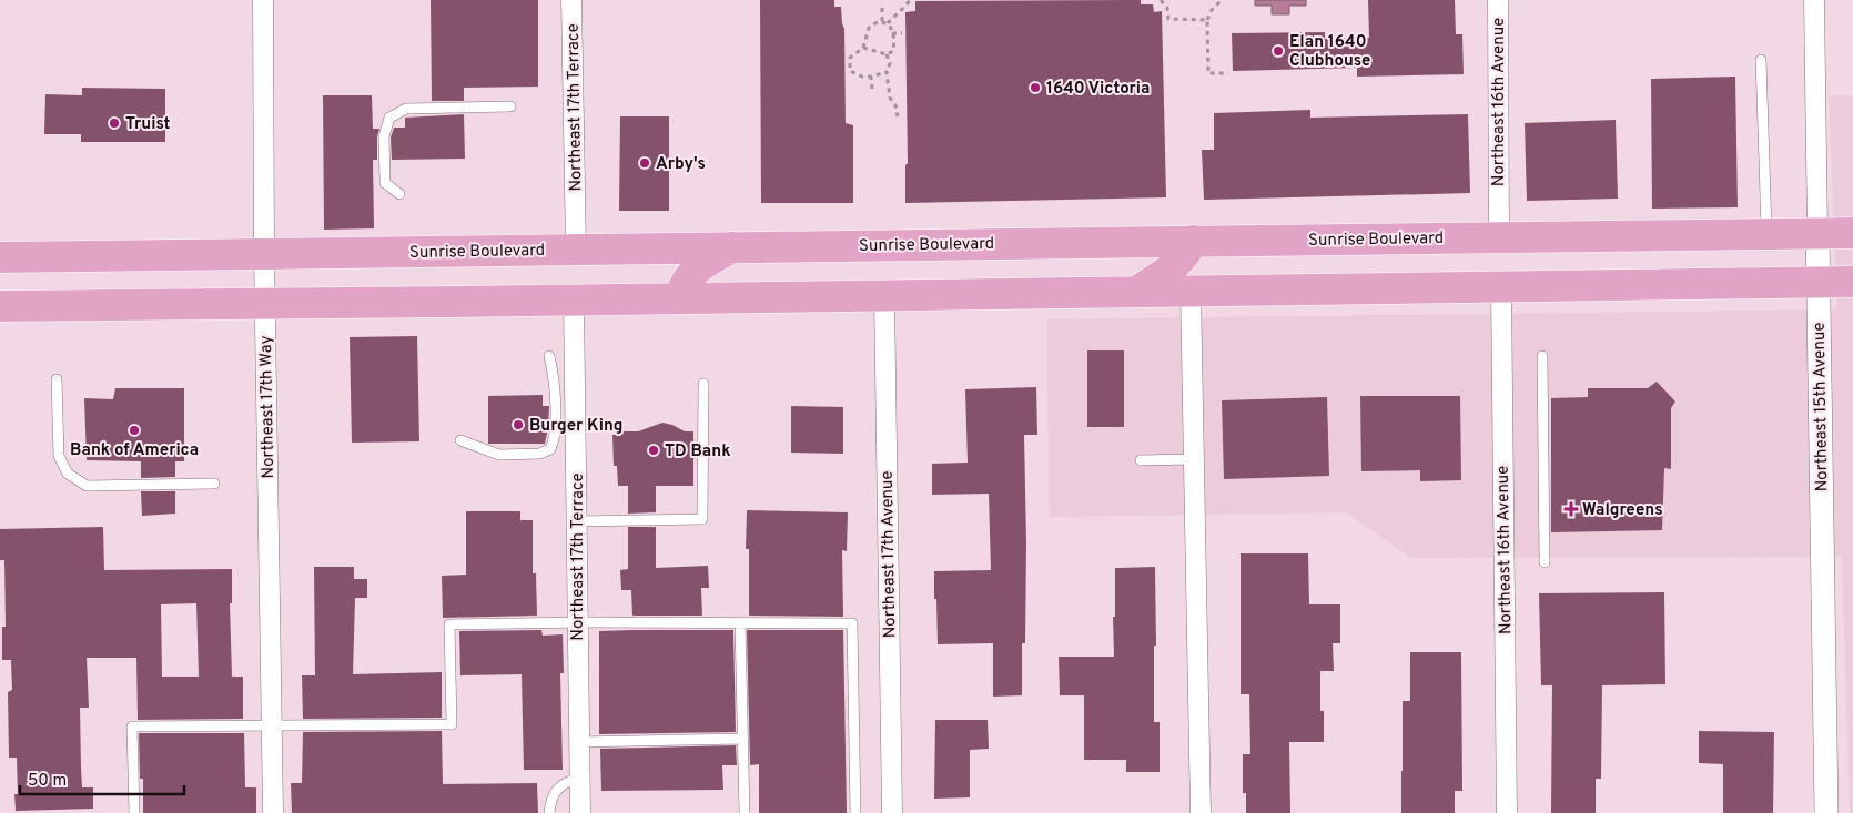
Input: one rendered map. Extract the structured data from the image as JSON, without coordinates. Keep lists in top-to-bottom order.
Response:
{
  "streets": {
    "main road": ["Sunrise Boulevard"],
    "street": [
      "Northeast 16th Avenue",
      "Northeast 17th Terrace",
      "Northeast 17th Way",
      "Northeast 15th Avenue",
      "Northeast 17th Avenue"
    ]
  },
  "crossings": [
    ["Northeast 16th Avenue", "Sunrise Boulevard"],
    ["Northeast 17th Terrace", "Sunrise Boulevard"],
    ["Sunrise Boulevard", "Northeast 17th Way"],
    ["Sunrise Boulevard", "Northeast 15th Avenue"]
  ],
  "places": {
    "other": [
      "Elan 1640 Clubhouse",
      "1640 Victoria",
      "Truist",
      "Arby's",
      "Burger King",
      "Bank of America",
      "TD Bank"
    ],
    "health": ["Walgreens"]
  },
  "scale_bar": "50 m"
}
